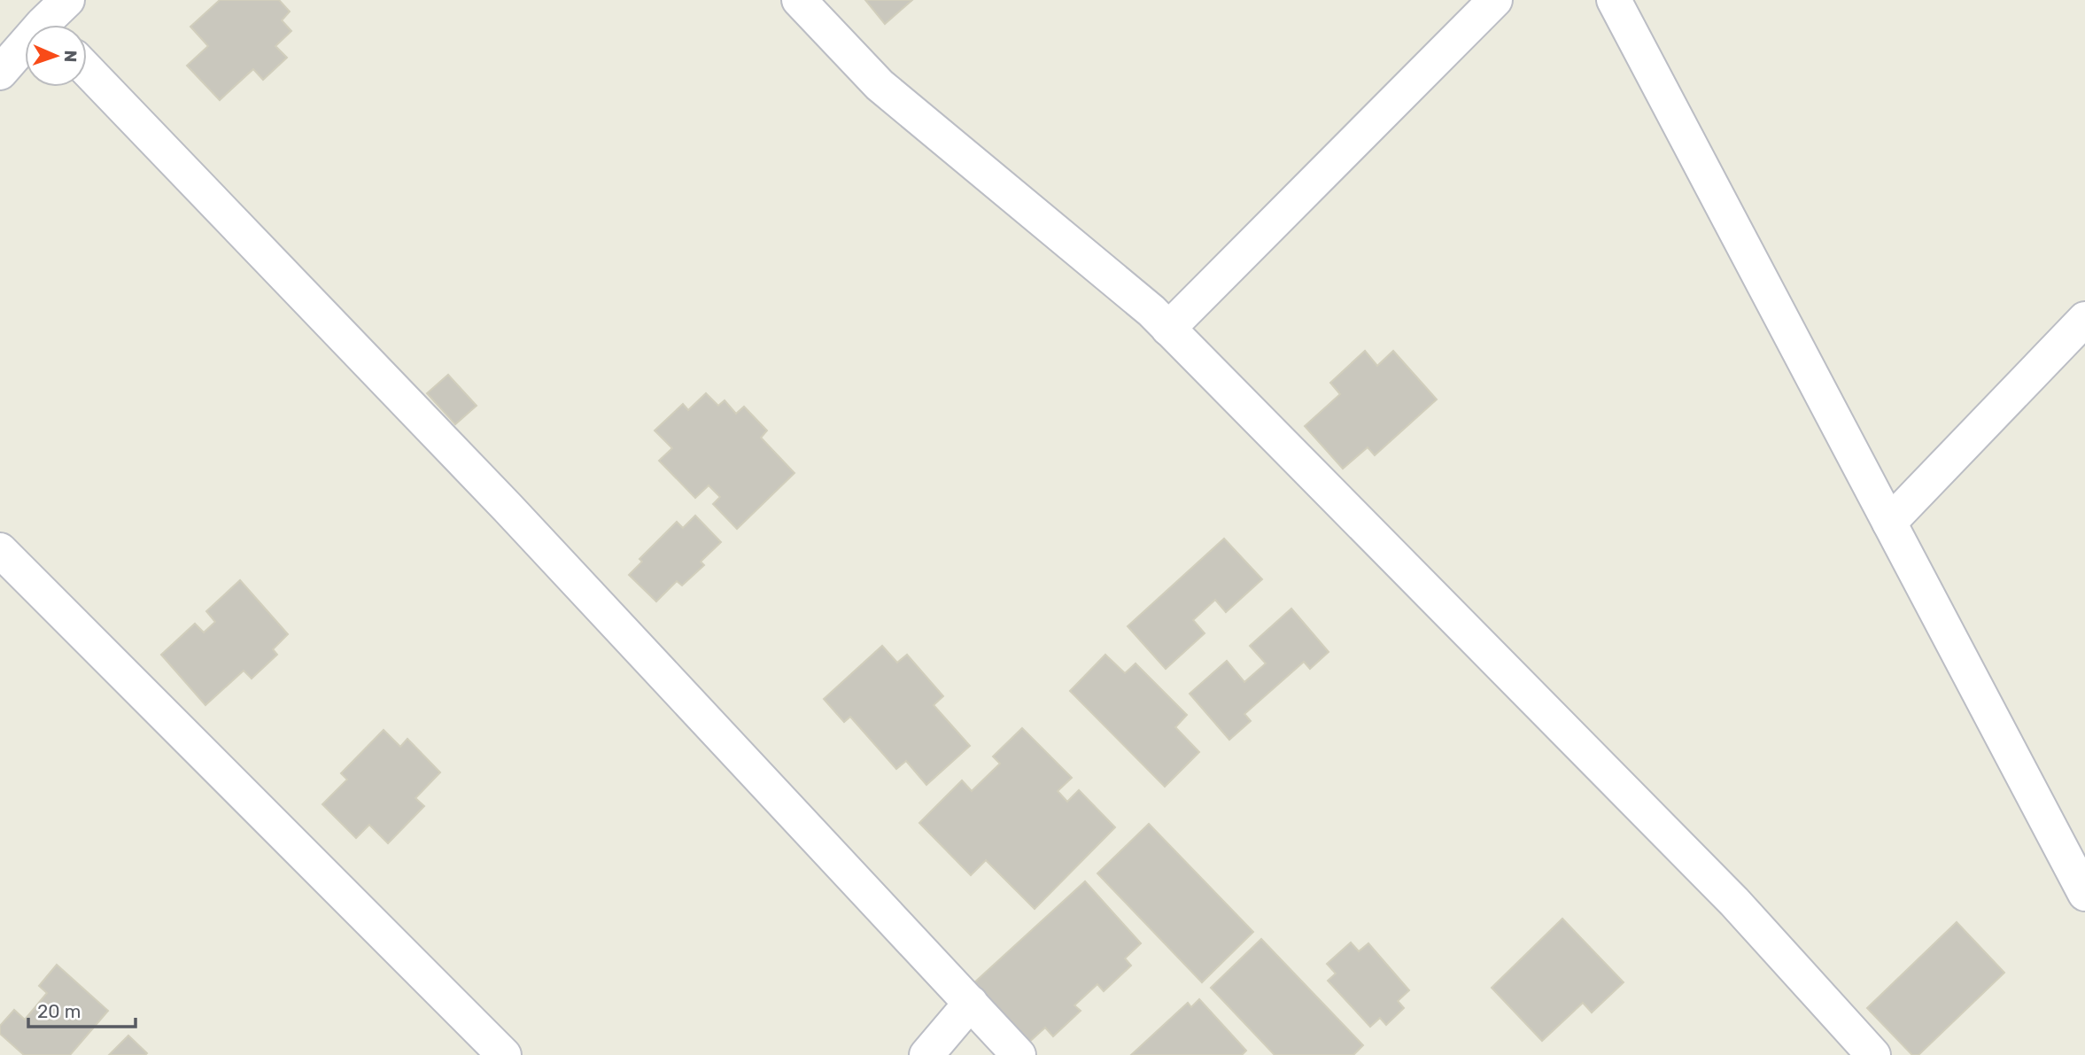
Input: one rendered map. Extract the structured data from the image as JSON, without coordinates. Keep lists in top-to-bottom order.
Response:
{
  "scale_bar": "20 m",
  "north": "right"
}
